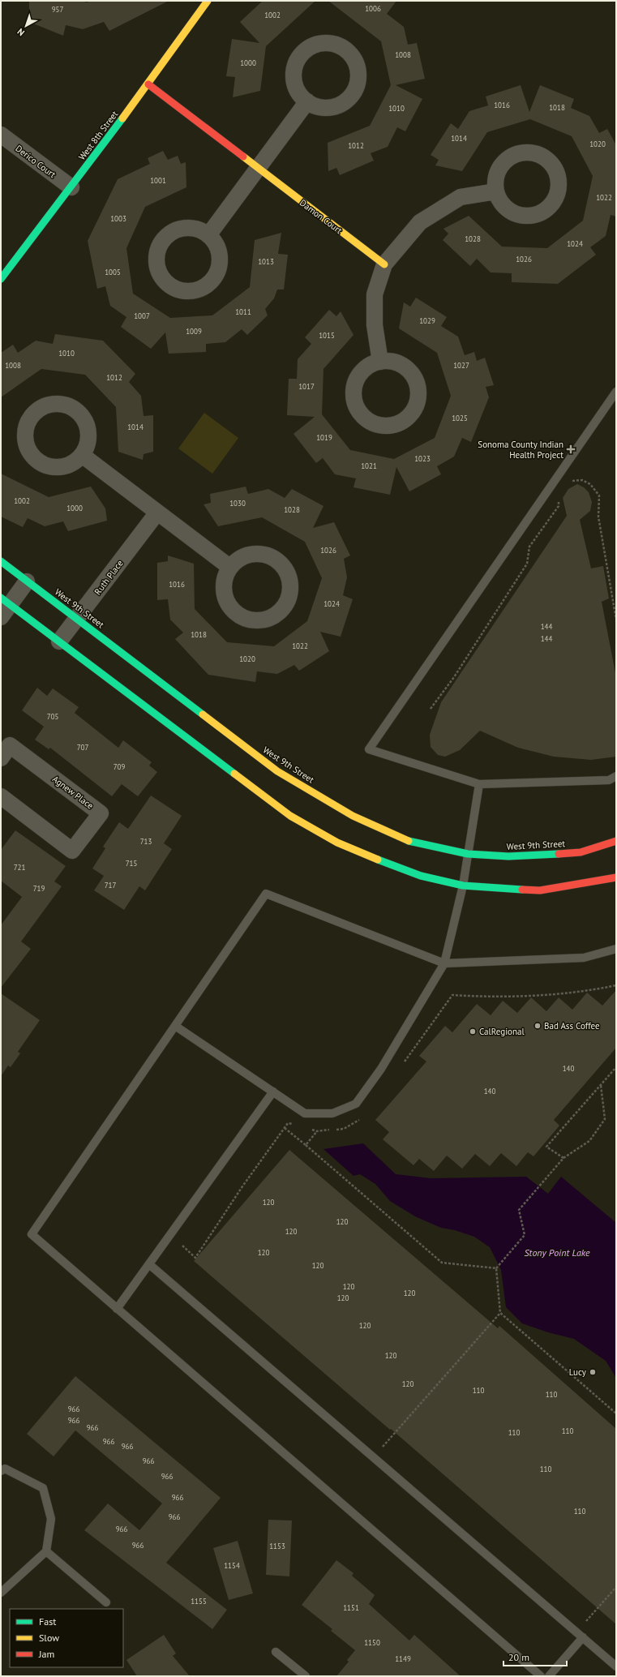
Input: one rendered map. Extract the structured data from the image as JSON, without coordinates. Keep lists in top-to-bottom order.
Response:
{
  "streets": {
    "street": [
      "West 8th Street",
      "Derico Court",
      "Damon Court",
      "Ruth Place",
      "West 9th Street",
      "Agnew Place"
    ]
  },
  "crossings": [
    ["West 8th Street", "Derico Court"],
    ["West 8th Street", "Damon Court"],
    ["Ruth Place", "West 9th Street"]
  ],
  "water": ["Stony Point Lake"],
  "places": {
    "health": ["Sonoma County Indian Health Project"],
    "other": ["Bad Ass Coffee", "CalRegional", "Lucy"]
  },
  "house_numbers": [
    "1006",
    "957",
    "1002",
    "1008",
    "1000",
    "1016",
    "1018",
    "1010",
    "1014",
    "1020",
    "1012",
    "1001",
    "1022",
    "1003",
    "1028",
    "1024",
    "1026",
    "1013",
    "1005",
    "1011",
    "1007",
    "1029",
    "1009",
    "1015",
    "1010",
    "1008",
    "1027",
    "1012",
    "1017",
    "1025",
    "1014",
    "1019",
    "1023",
    "1021",
    "1002",
    "1030",
    "1000",
    "1028",
    "1026",
    "1016",
    "1024",
    "144",
    "1018",
    "144",
    "1022",
    "1020",
    "705",
    "707",
    "709",
    "713",
    "715",
    "721",
    "717",
    "719",
    "140",
    "140",
    "120",
    "120",
    "120",
    "120",
    "120",
    "120",
    "120",
    "120",
    "120",
    "120",
    "120",
    "110",
    "110",
    "966",
    "966",
    "966",
    "110",
    "110",
    "966",
    "966",
    "966",
    "110",
    "966",
    "966",
    "110",
    "966",
    "966",
    "966",
    "1153",
    "1154",
    "1155",
    "1151",
    "1150",
    "1149"
  ],
  "legend": ["Fast", "Slow", "Jam"],
  "scale_bar": "20 m",
  "north": "bottom left"
}
